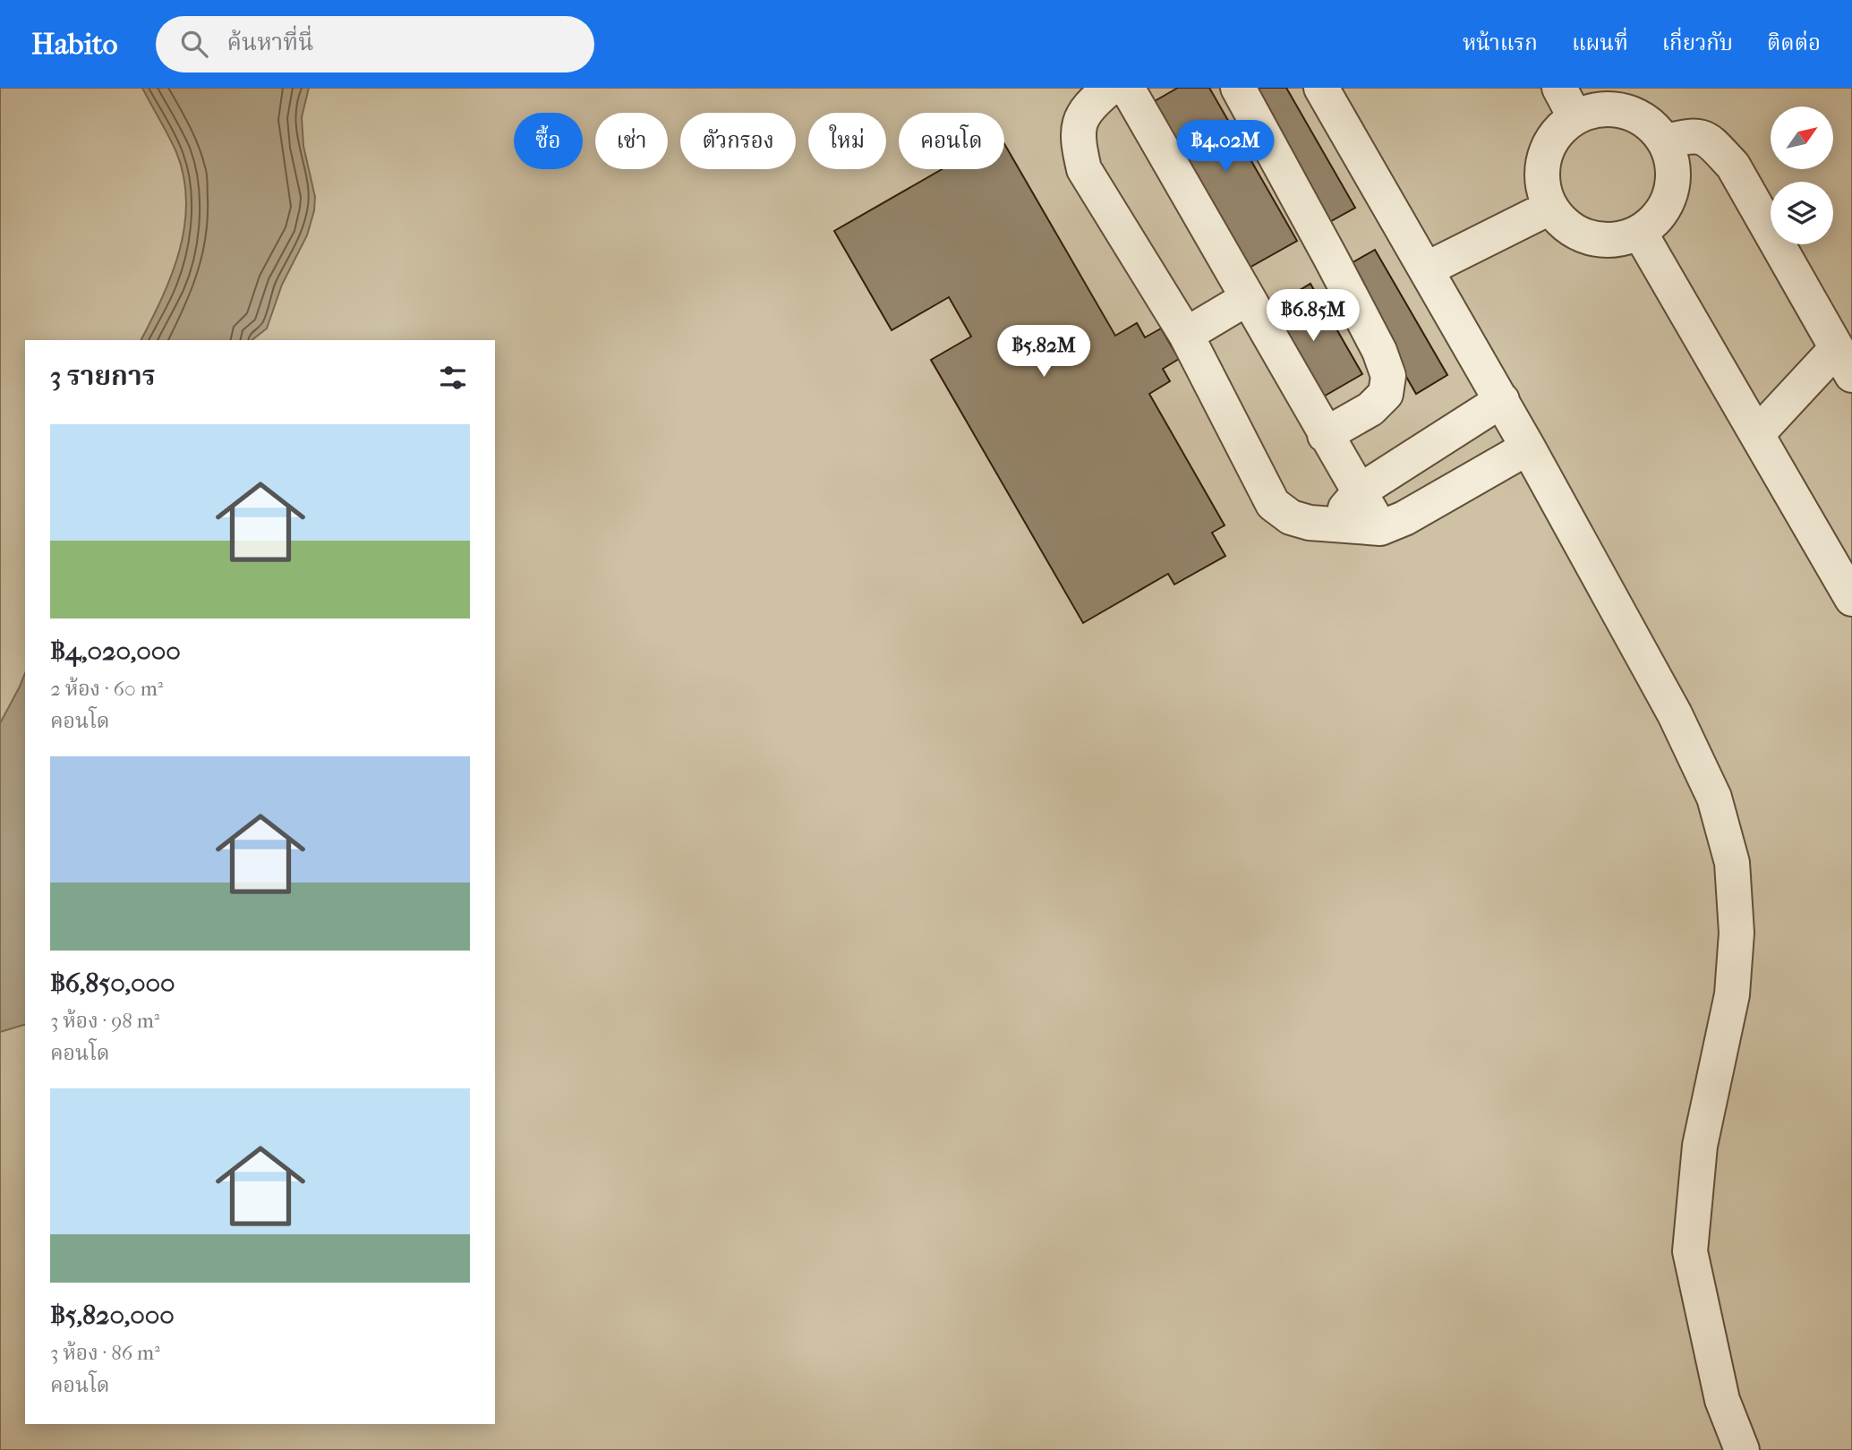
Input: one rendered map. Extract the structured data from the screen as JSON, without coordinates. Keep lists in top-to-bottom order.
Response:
{
  "north": "top right",
  "page": {
    "header": "Habito",
    "search": "ค้นหาที่นี่",
    "nav": [
      "หน้าแรก",
      "แผนที่",
      "เกี่ยวกับ",
      "ติดต่อ"
    ],
    "chip": [
      "ซื้อ",
      "เช่า",
      "ตัวกรอง",
      "ใหม่",
      "คอนโด"
    ],
    "price": ["฿4.02M", "฿6.85M", "฿5.82M"],
    "heading": "3 รายการ",
    "list": [
      {
        "name": "฿4,020,000",
        "note": "2 ห้อง · 60 m² · คอนโด"
      },
      {
        "name": "฿6,850,000",
        "note": "3 ห้อง · 98 m² · คอนโด"
      },
      {
        "name": "฿5,820,000",
        "note": "3 ห้อง · 86 m² · คอนโด"
      }
    ]
  }
}
